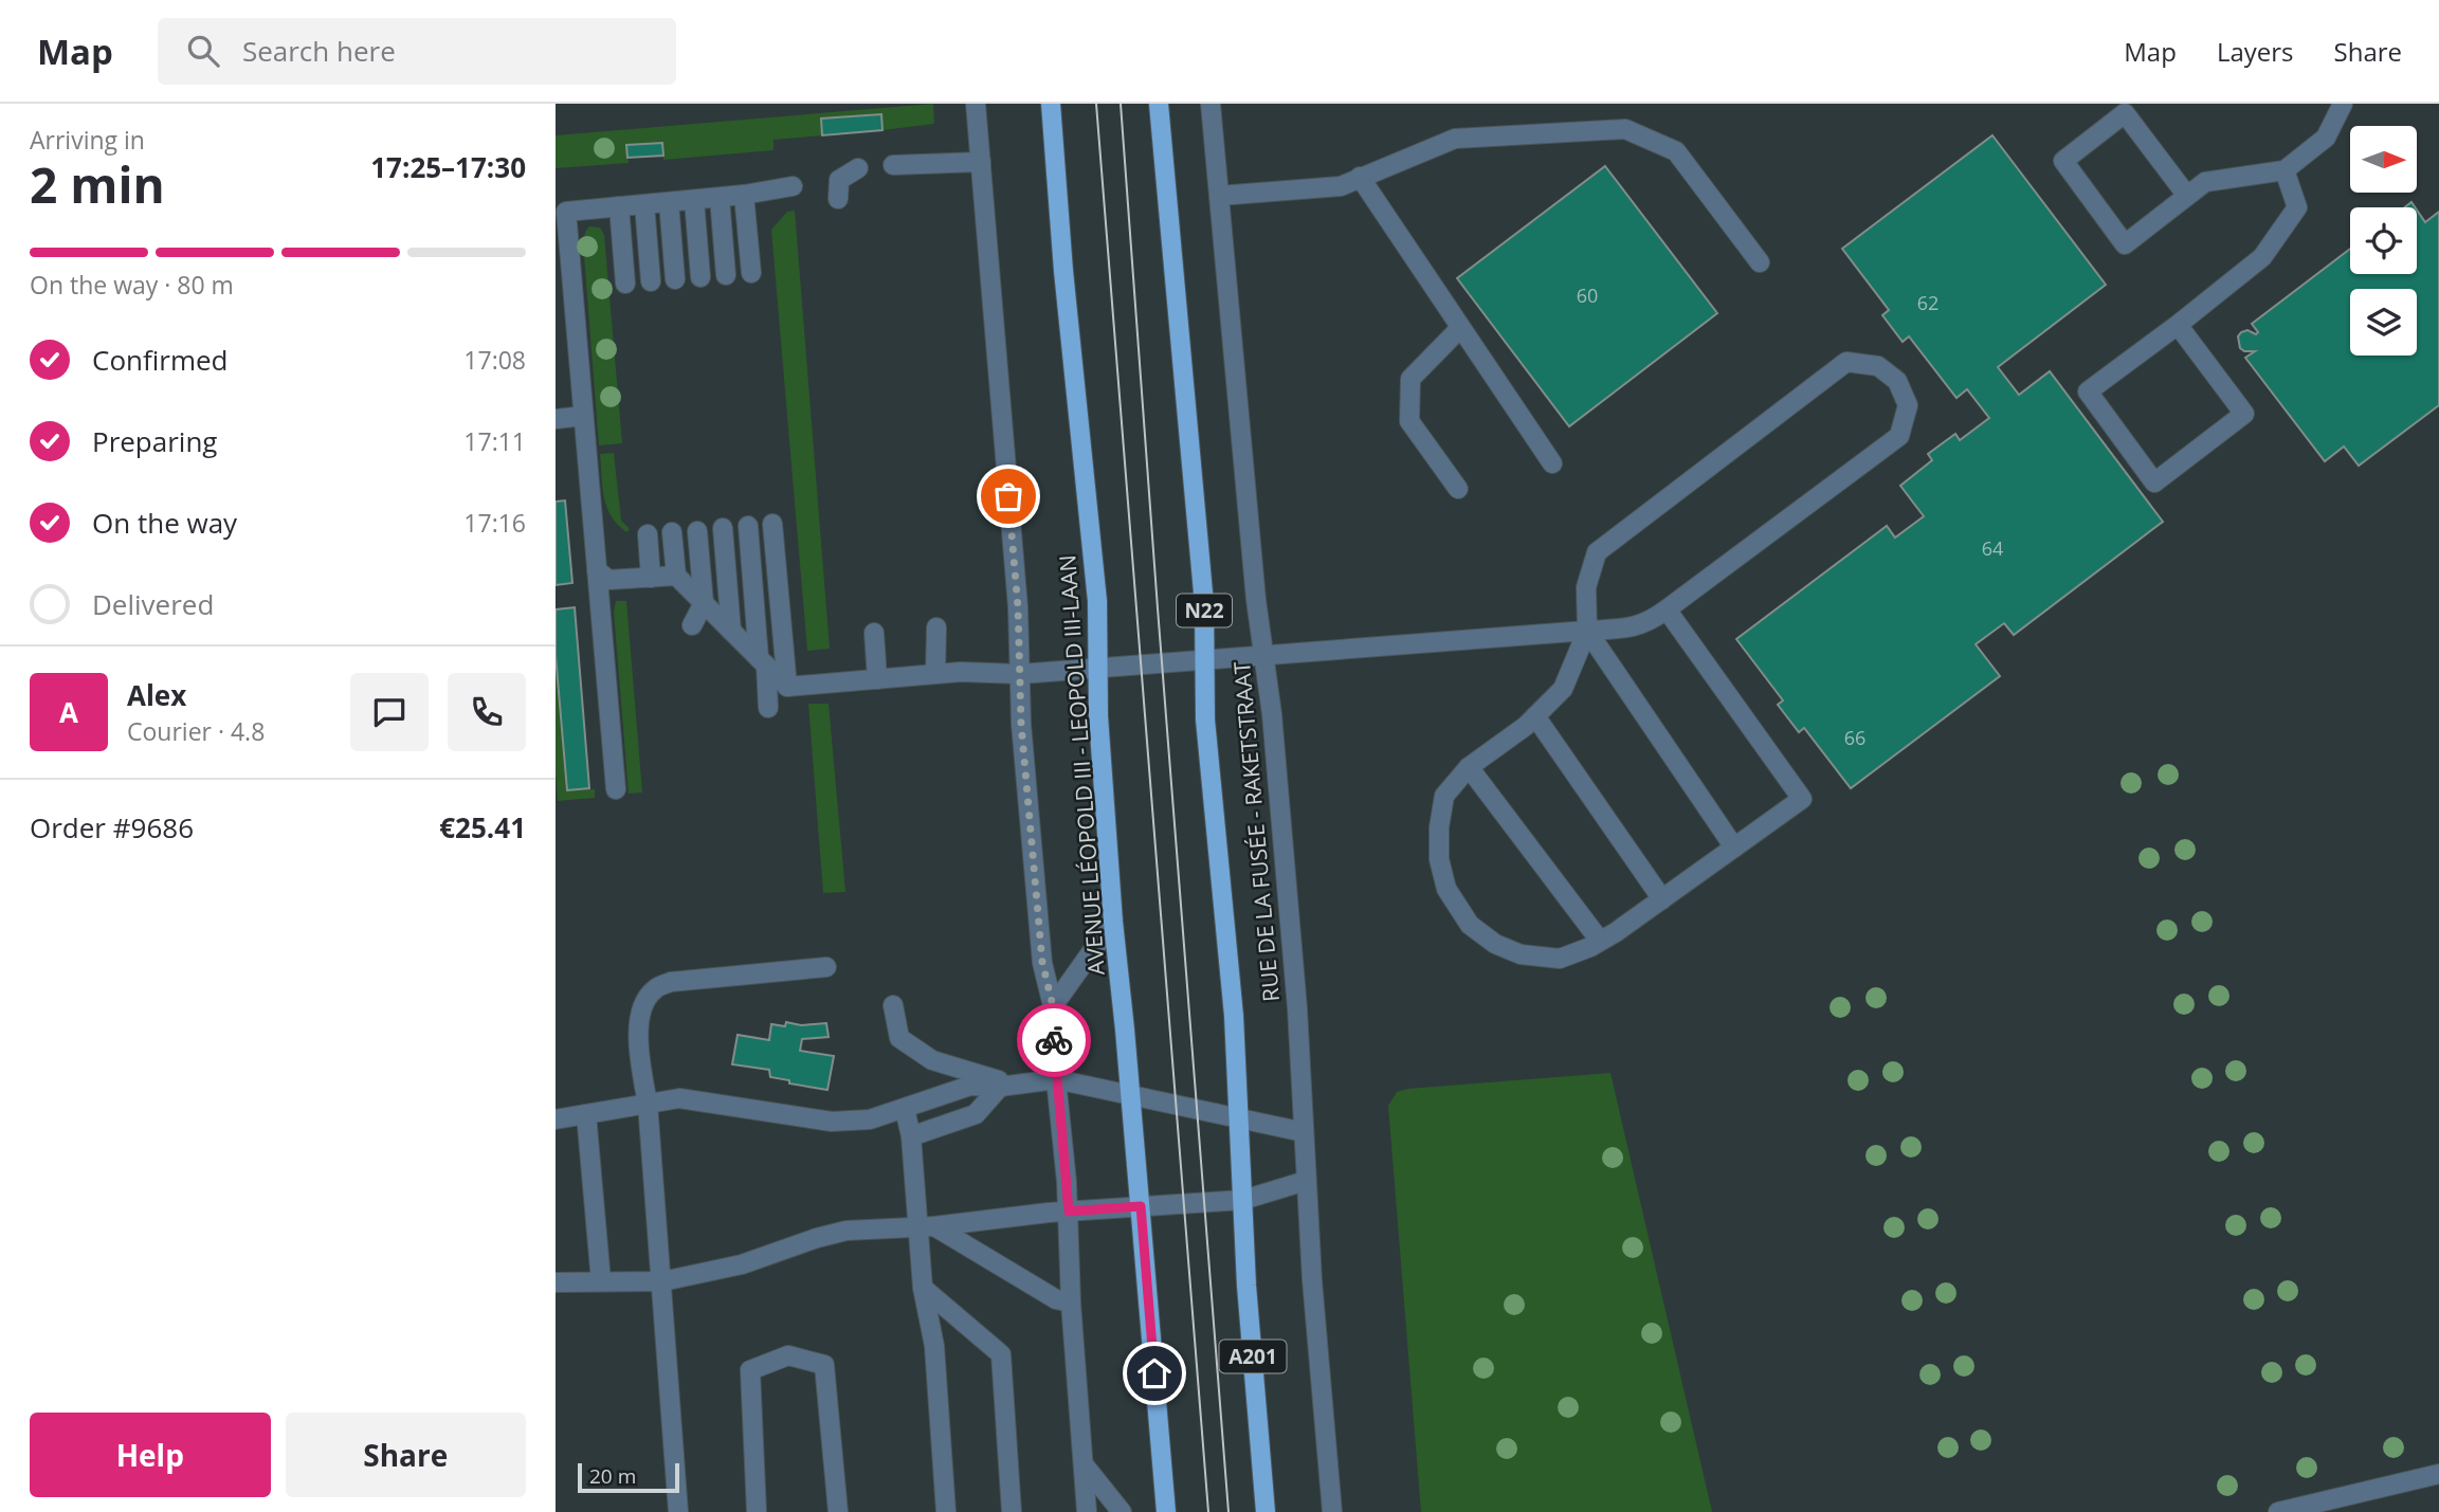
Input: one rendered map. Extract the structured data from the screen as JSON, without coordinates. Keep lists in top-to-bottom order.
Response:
{
  "streets": {
    "main road": ["N22", "AVENUE LÉOPOLD III - LEOPOLD III-LAAN", "A201"],
    "street": ["RUE DE LA FUSÉE - RAKETSTRAAT"]
  },
  "crossings": [
    ["N22", "A201"]
  ],
  "house_numbers": [
    "60",
    "62",
    "64",
    "66"
  ],
  "scale_bar": "20 m",
  "north": "right",
  "page": {
    "header": "Map",
    "search": "Search here",
    "nav": ["Map", "Layers", "Share"],
    "heading": ["2 min", "Arriving in", "17:25–17:30"],
    "panel": [
      "Alex",
      "Courier · 4.8",
      "Order #9686",
      "€25.41"
    ],
    "bar": "On the way · 80 m",
    "list": [
      ["Confirmed", "17:08"],
      ["Preparing", "17:11"],
      ["On the way", "17:16"],
      "Delivered"
    ],
    "round": "A",
    "buttons": ["Help", "Share"],
    "scale": "20 m"
  }
}
